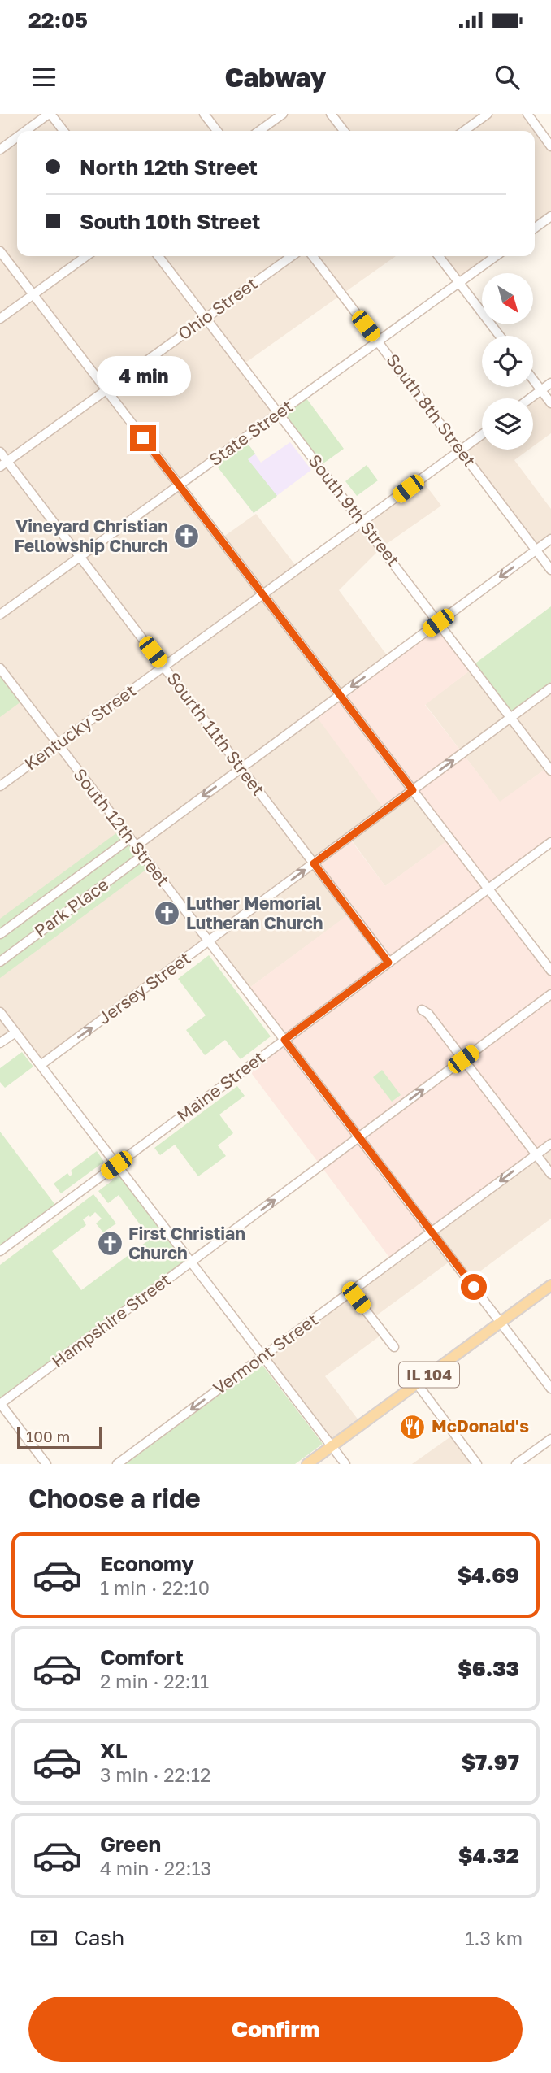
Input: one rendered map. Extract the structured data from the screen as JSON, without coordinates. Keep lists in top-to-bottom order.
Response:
{
  "streets": {
    "main road": ["IL 104"],
    "street": [
      "Ohio Street",
      "South 8th Street",
      "State Street",
      "South 9th Street",
      "Kentucky Street",
      "Sourth 11th Street",
      "South 12th Street",
      "Park Place",
      "Jersey Street",
      "Maine Street",
      "Hampshire Street",
      "Vermont Street"
    ]
  },
  "crossings": [
    ["Ohio Street", "South 9th Street"],
    ["Ohio Street", "Sourth 11th Street"],
    ["South 8th Street", "State Street"],
    ["South 8th Street", "Kentucky Street"],
    ["State Street", "South 9th Street"],
    ["State Street", "Sourth 11th Street"],
    ["South 9th Street", "Kentucky Street"],
    ["South 9th Street", "Jersey Street"],
    ["Kentucky Street", "Sourth 11th Street"],
    ["Kentucky Street", "South 12th Street"],
    ["Sourth 11th Street", "Jersey Street"],
    ["Sourth 11th Street", "Maine Street"],
    ["South 12th Street", "Park Place"],
    ["South 12th Street", "Jersey Street"],
    ["South 12th Street", "Maine Street"],
    ["South 12th Street", "Hampshire Street"],
    ["South 12th Street", "Vermont Street"],
    ["South 12th Street", "IL 104"]
  ],
  "one_way": ["Jersey Street", "Hampshire Street", "Vermont Street"],
  "places": {
    "church": ["Vineyard Christian Fellowship Church", "Luther Memorial Lutheran Church", "First Christian Church"],
    "restaurant": ["McDonald's"]
  },
  "scale_bar": "100 m",
  "north": "bottom right",
  "page": {
    "status": "22:05",
    "header": "Cabway",
    "banner": ["North 12th Street", "South 10th Street"],
    "bubble": "4 min",
    "scale": "100 m",
    "heading": "Choose a ride",
    "list": [
      {
        "name": "Economy",
        "note": "1 min · 22:10",
        "value": "$4.69"
      },
      {
        "name": "Comfort",
        "note": "2 min · 22:11",
        "value": "$6.33"
      },
      {
        "name": "XL",
        "note": "3 min · 22:12",
        "value": "$7.97"
      },
      {
        "name": "Green",
        "note": "4 min · 22:13",
        "value": "$4.32"
      }
    ],
    "pay": ["Cash", "1.3 km"],
    "buttons": "Confirm"
  }
}
